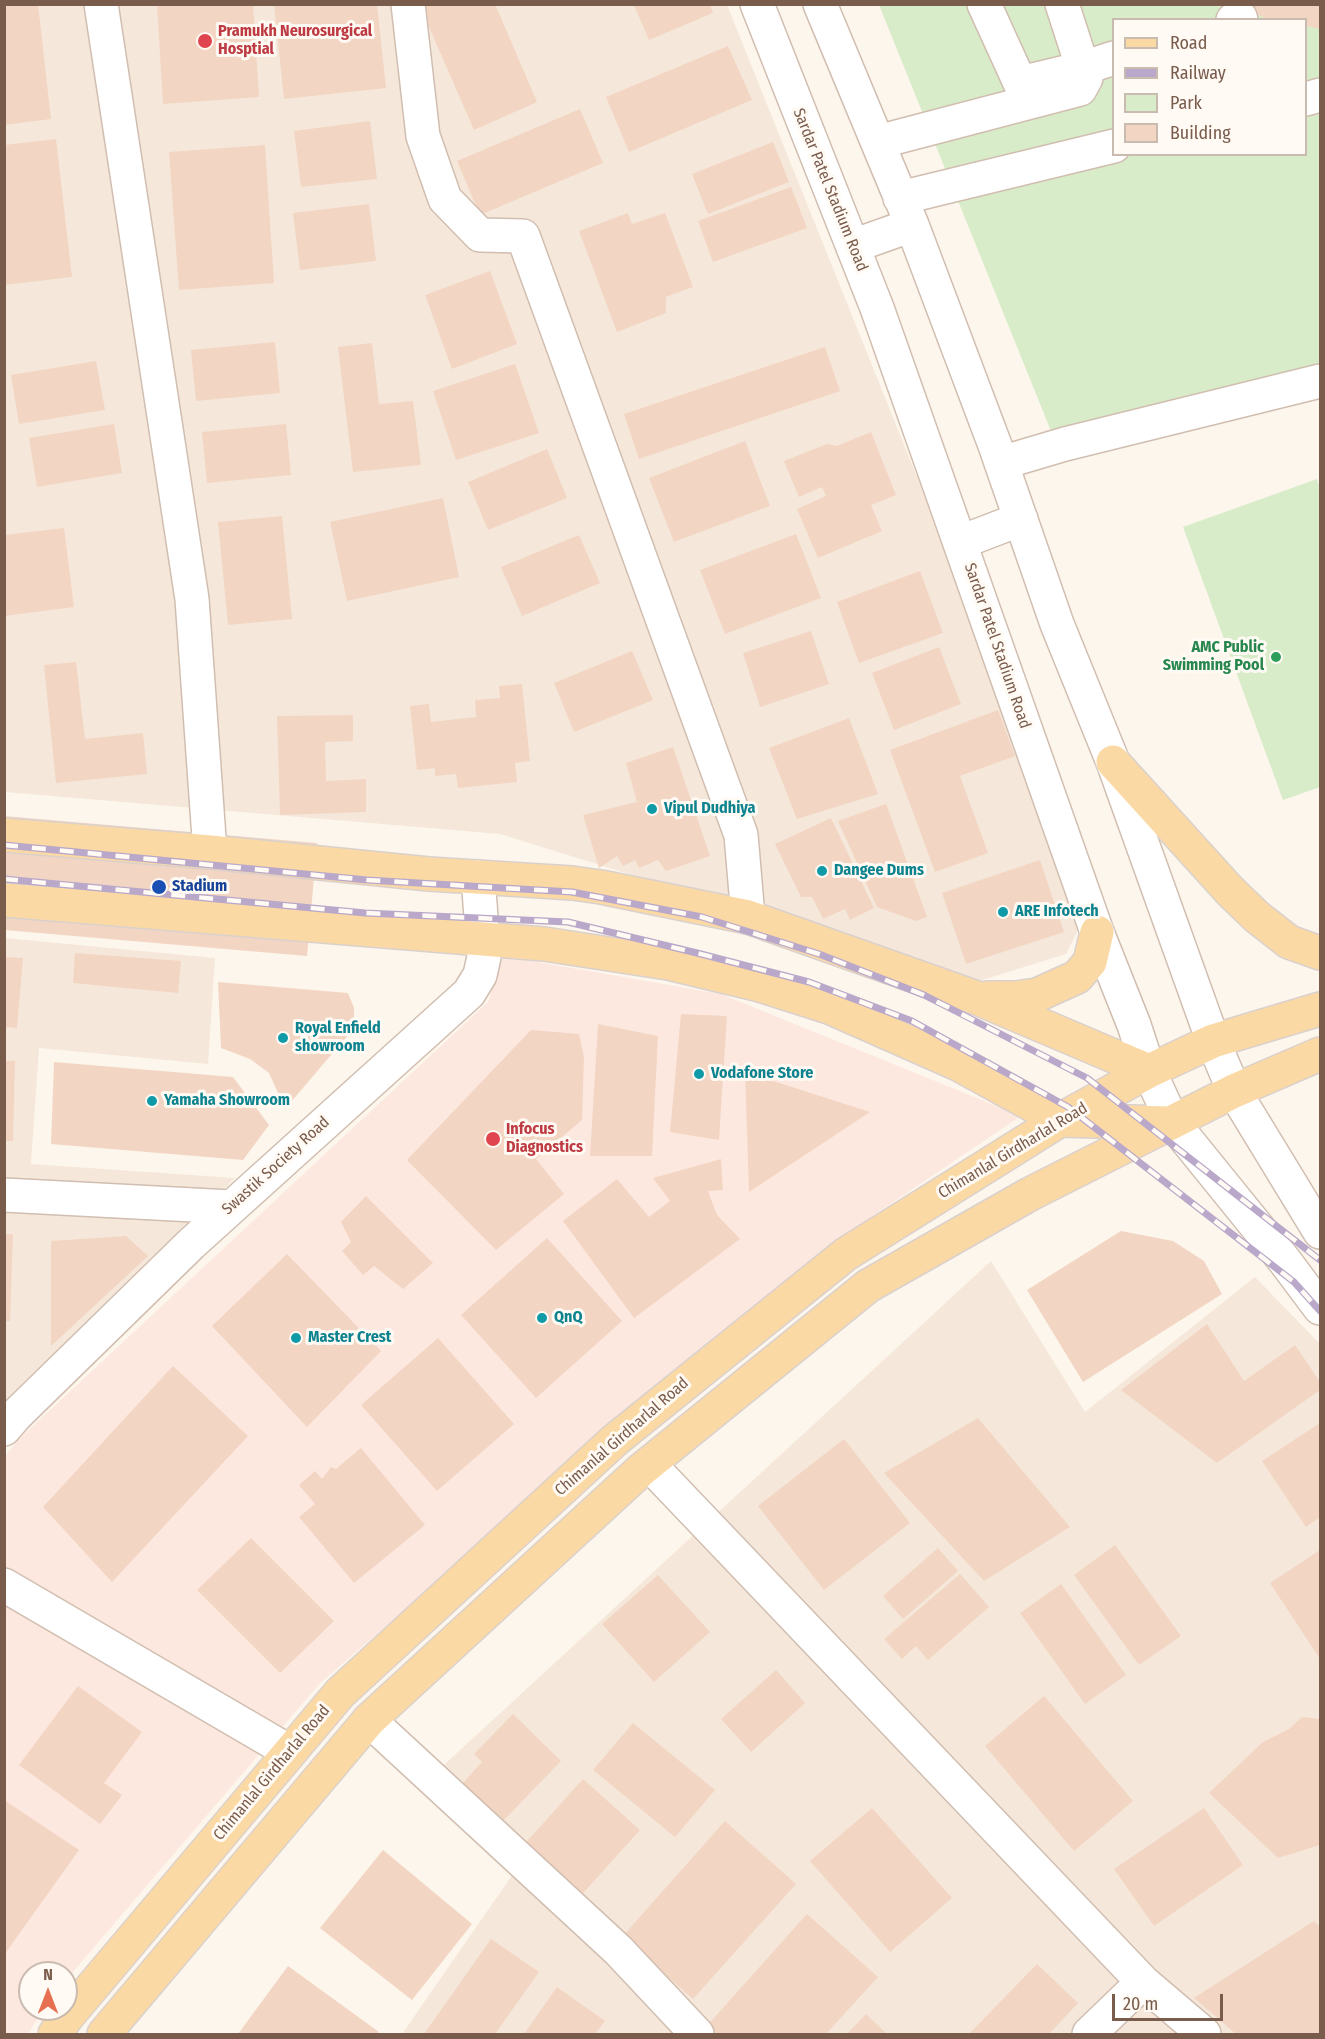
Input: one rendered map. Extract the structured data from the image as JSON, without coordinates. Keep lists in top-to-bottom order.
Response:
{
  "streets": {
    "main road": ["Chimanlal Girdharlal Road"],
    "street": ["Sardar Patel Stadium Road", "Swastik Society Road"]
  },
  "crossings": [
    ["Sardar Patel Stadium Road", "Chimanlal Girdharlal Road"]
  ],
  "places": [
    "Pramukh Neurosurgical Hosptial",
    "AMC Public Swimming Pool",
    "Vipul Dudhiya",
    "Dangee Dums",
    "Stadium",
    "ARE Infotech",
    "Royal Enfield showroom",
    "Vodafone Store",
    "Yamaha Showroom",
    "Infocus Diagnostics",
    "QnQ",
    "Master Crest"
  ],
  "legend": [
    "Road",
    "Railway",
    "Park",
    "Building"
  ],
  "scale_bar": "20 m",
  "north": "top"
}
